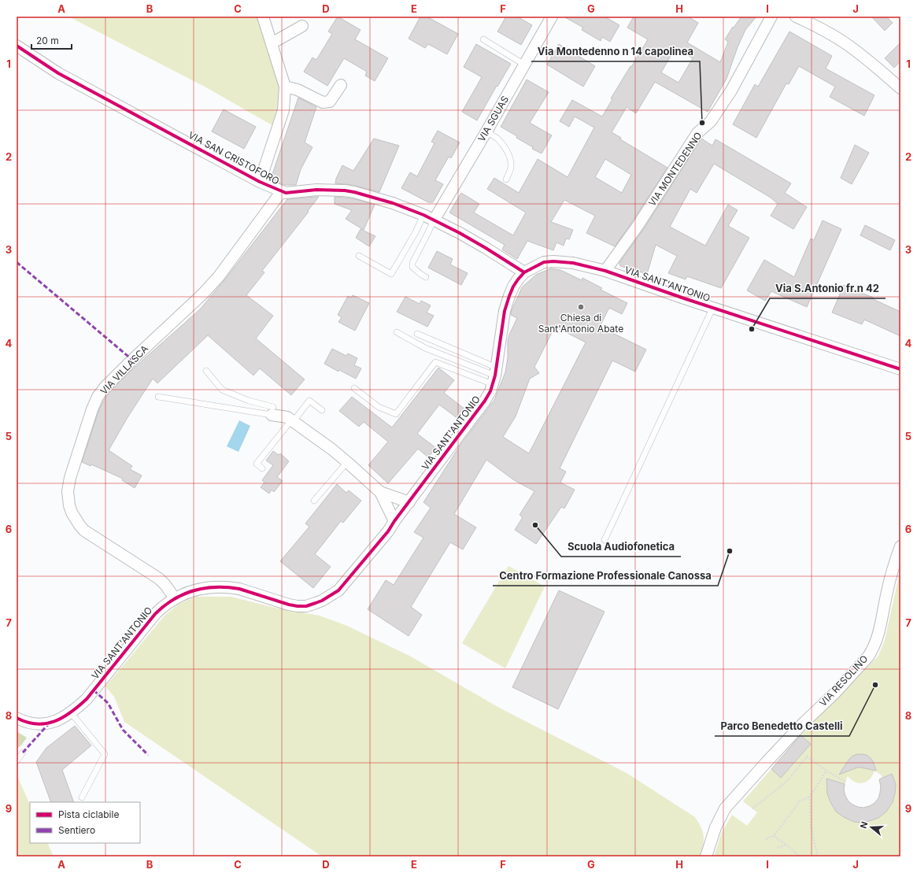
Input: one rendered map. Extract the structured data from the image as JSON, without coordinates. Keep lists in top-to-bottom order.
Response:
{
  "streets": {
    "street": [
      "VIA SGUAS",
      "VIA SAN CRISTOFORO",
      "VIA MONTEDENNO",
      "VIA SANT'ANTONIO",
      "VIA VILLASCA",
      "VIA RESOLINO"
    ]
  },
  "crossings": [
    ["VIA SGUAS", "VIA SAN CRISTOFORO"],
    ["VIA SAN CRISTOFORO", "VIA SANT'ANTONIO"],
    ["VIA SAN CRISTOFORO", "VIA VILLASCA"],
    ["VIA MONTEDENNO", "VIA SANT'ANTONIO"],
    ["VIA SANT'ANTONIO", "VIA VILLASCA"]
  ],
  "places": [
    "Via Montedenno n 14 capolinea",
    "Chiesa di Sant'Antonio Abate",
    "Via S.Antonio fr.n 42",
    "Scuola Audiofonetica",
    "Centro Formazione Professionale Canossa",
    "Parco Benedetto Castelli"
  ],
  "legend": ["Pista ciclabile", "Sentiero"],
  "scale_bar": "20 m",
  "north": "left",
  "grid": {
    "columns": [
      "A",
      "B",
      "C",
      "D",
      "E",
      "F",
      "G",
      "H",
      "I",
      "J"
    ],
    "rows": [
      "1",
      "2",
      "3",
      "4",
      "5",
      "6",
      "7",
      "8",
      "9"
    ]
  }
}
